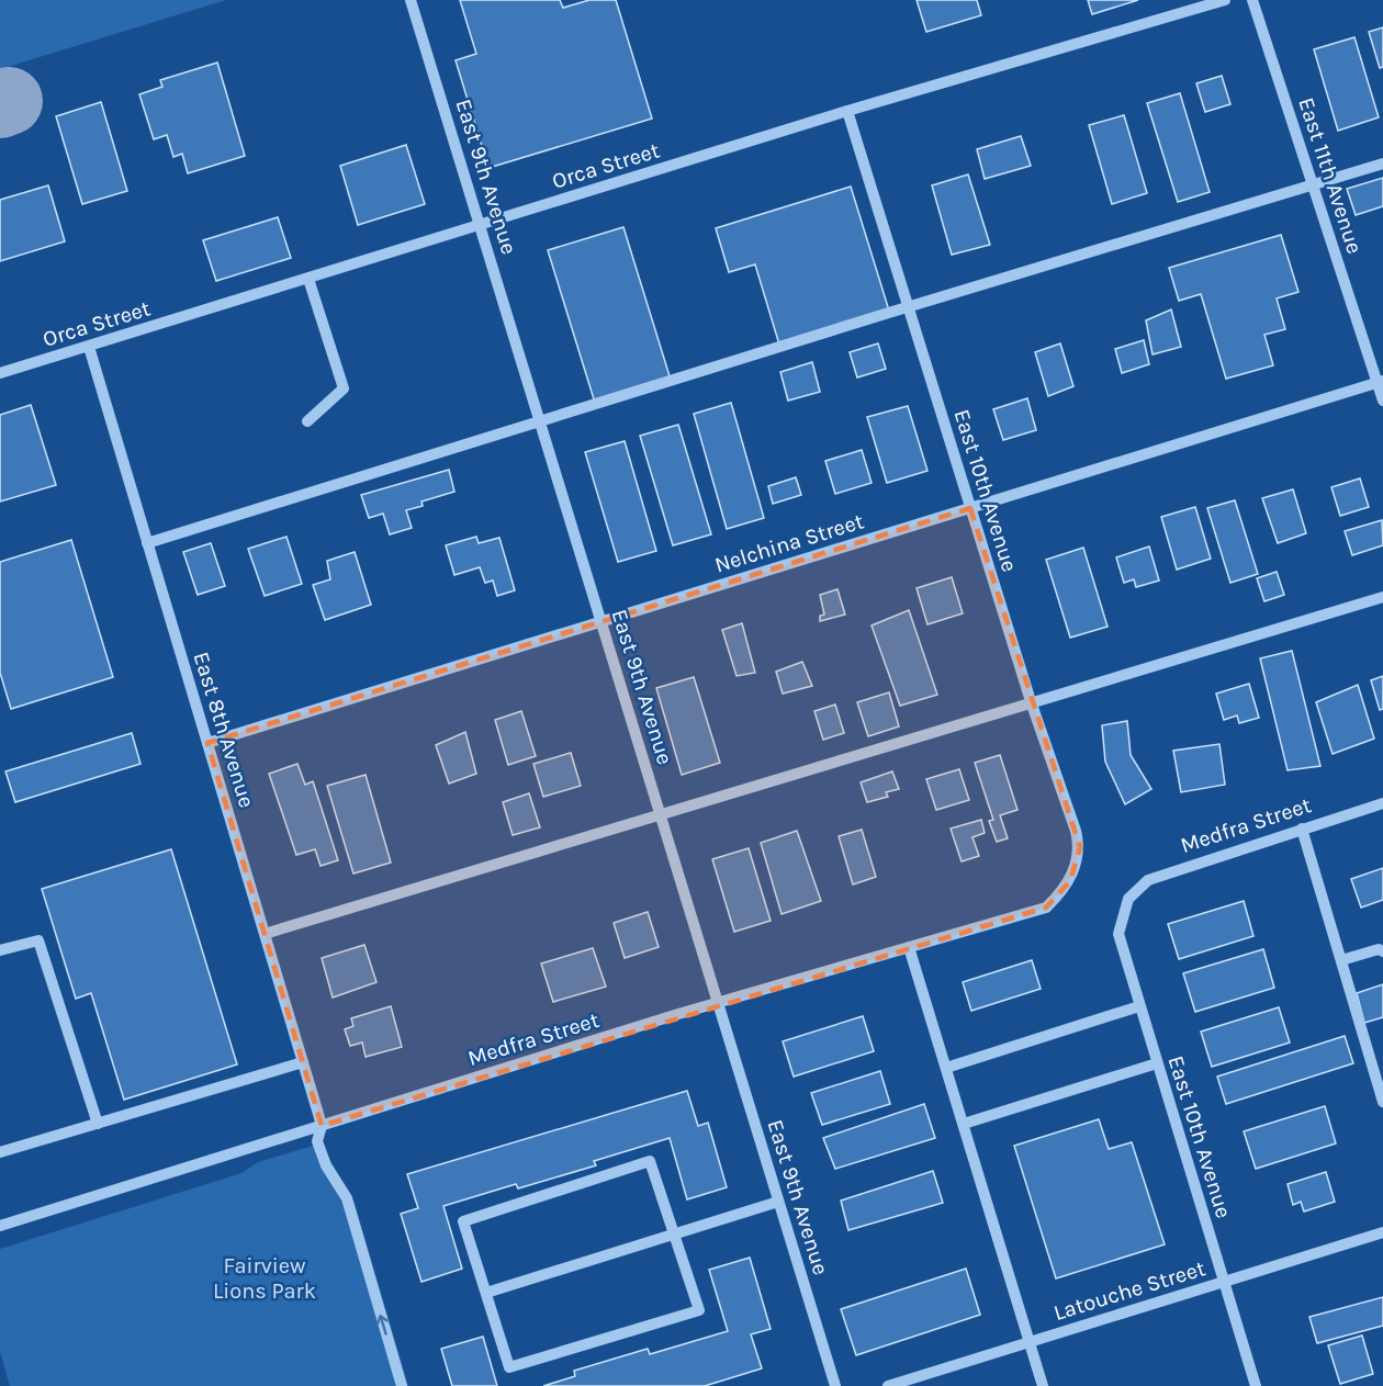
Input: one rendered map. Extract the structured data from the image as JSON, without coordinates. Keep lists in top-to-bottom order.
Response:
{
  "streets": {
    "street": [
      "Orca Street",
      "East 11th Avenue",
      "East 9th Avenue",
      "East 10th Avenue",
      "Nelchina Street",
      "East 8th Avenue",
      "Medfra Street",
      "Latouche Street"
    ]
  },
  "crossings": [
    ["Orca Street", "East 9th Avenue"],
    ["Orca Street", "East 10th Avenue"],
    ["Orca Street", "East 8th Avenue"],
    ["East 11th Avenue", "Nelchina Street"],
    ["East 9th Avenue", "Nelchina Street"],
    ["East 9th Avenue", "Medfra Street"],
    ["East 10th Avenue", "Nelchina Street"],
    ["East 10th Avenue", "Medfra Street"],
    ["East 10th Avenue", "Latouche Street"],
    ["Nelchina Street", "East 8th Avenue"],
    ["East 8th Avenue", "Medfra Street"]
  ],
  "parks": ["Fairview Lions Park"]
}
